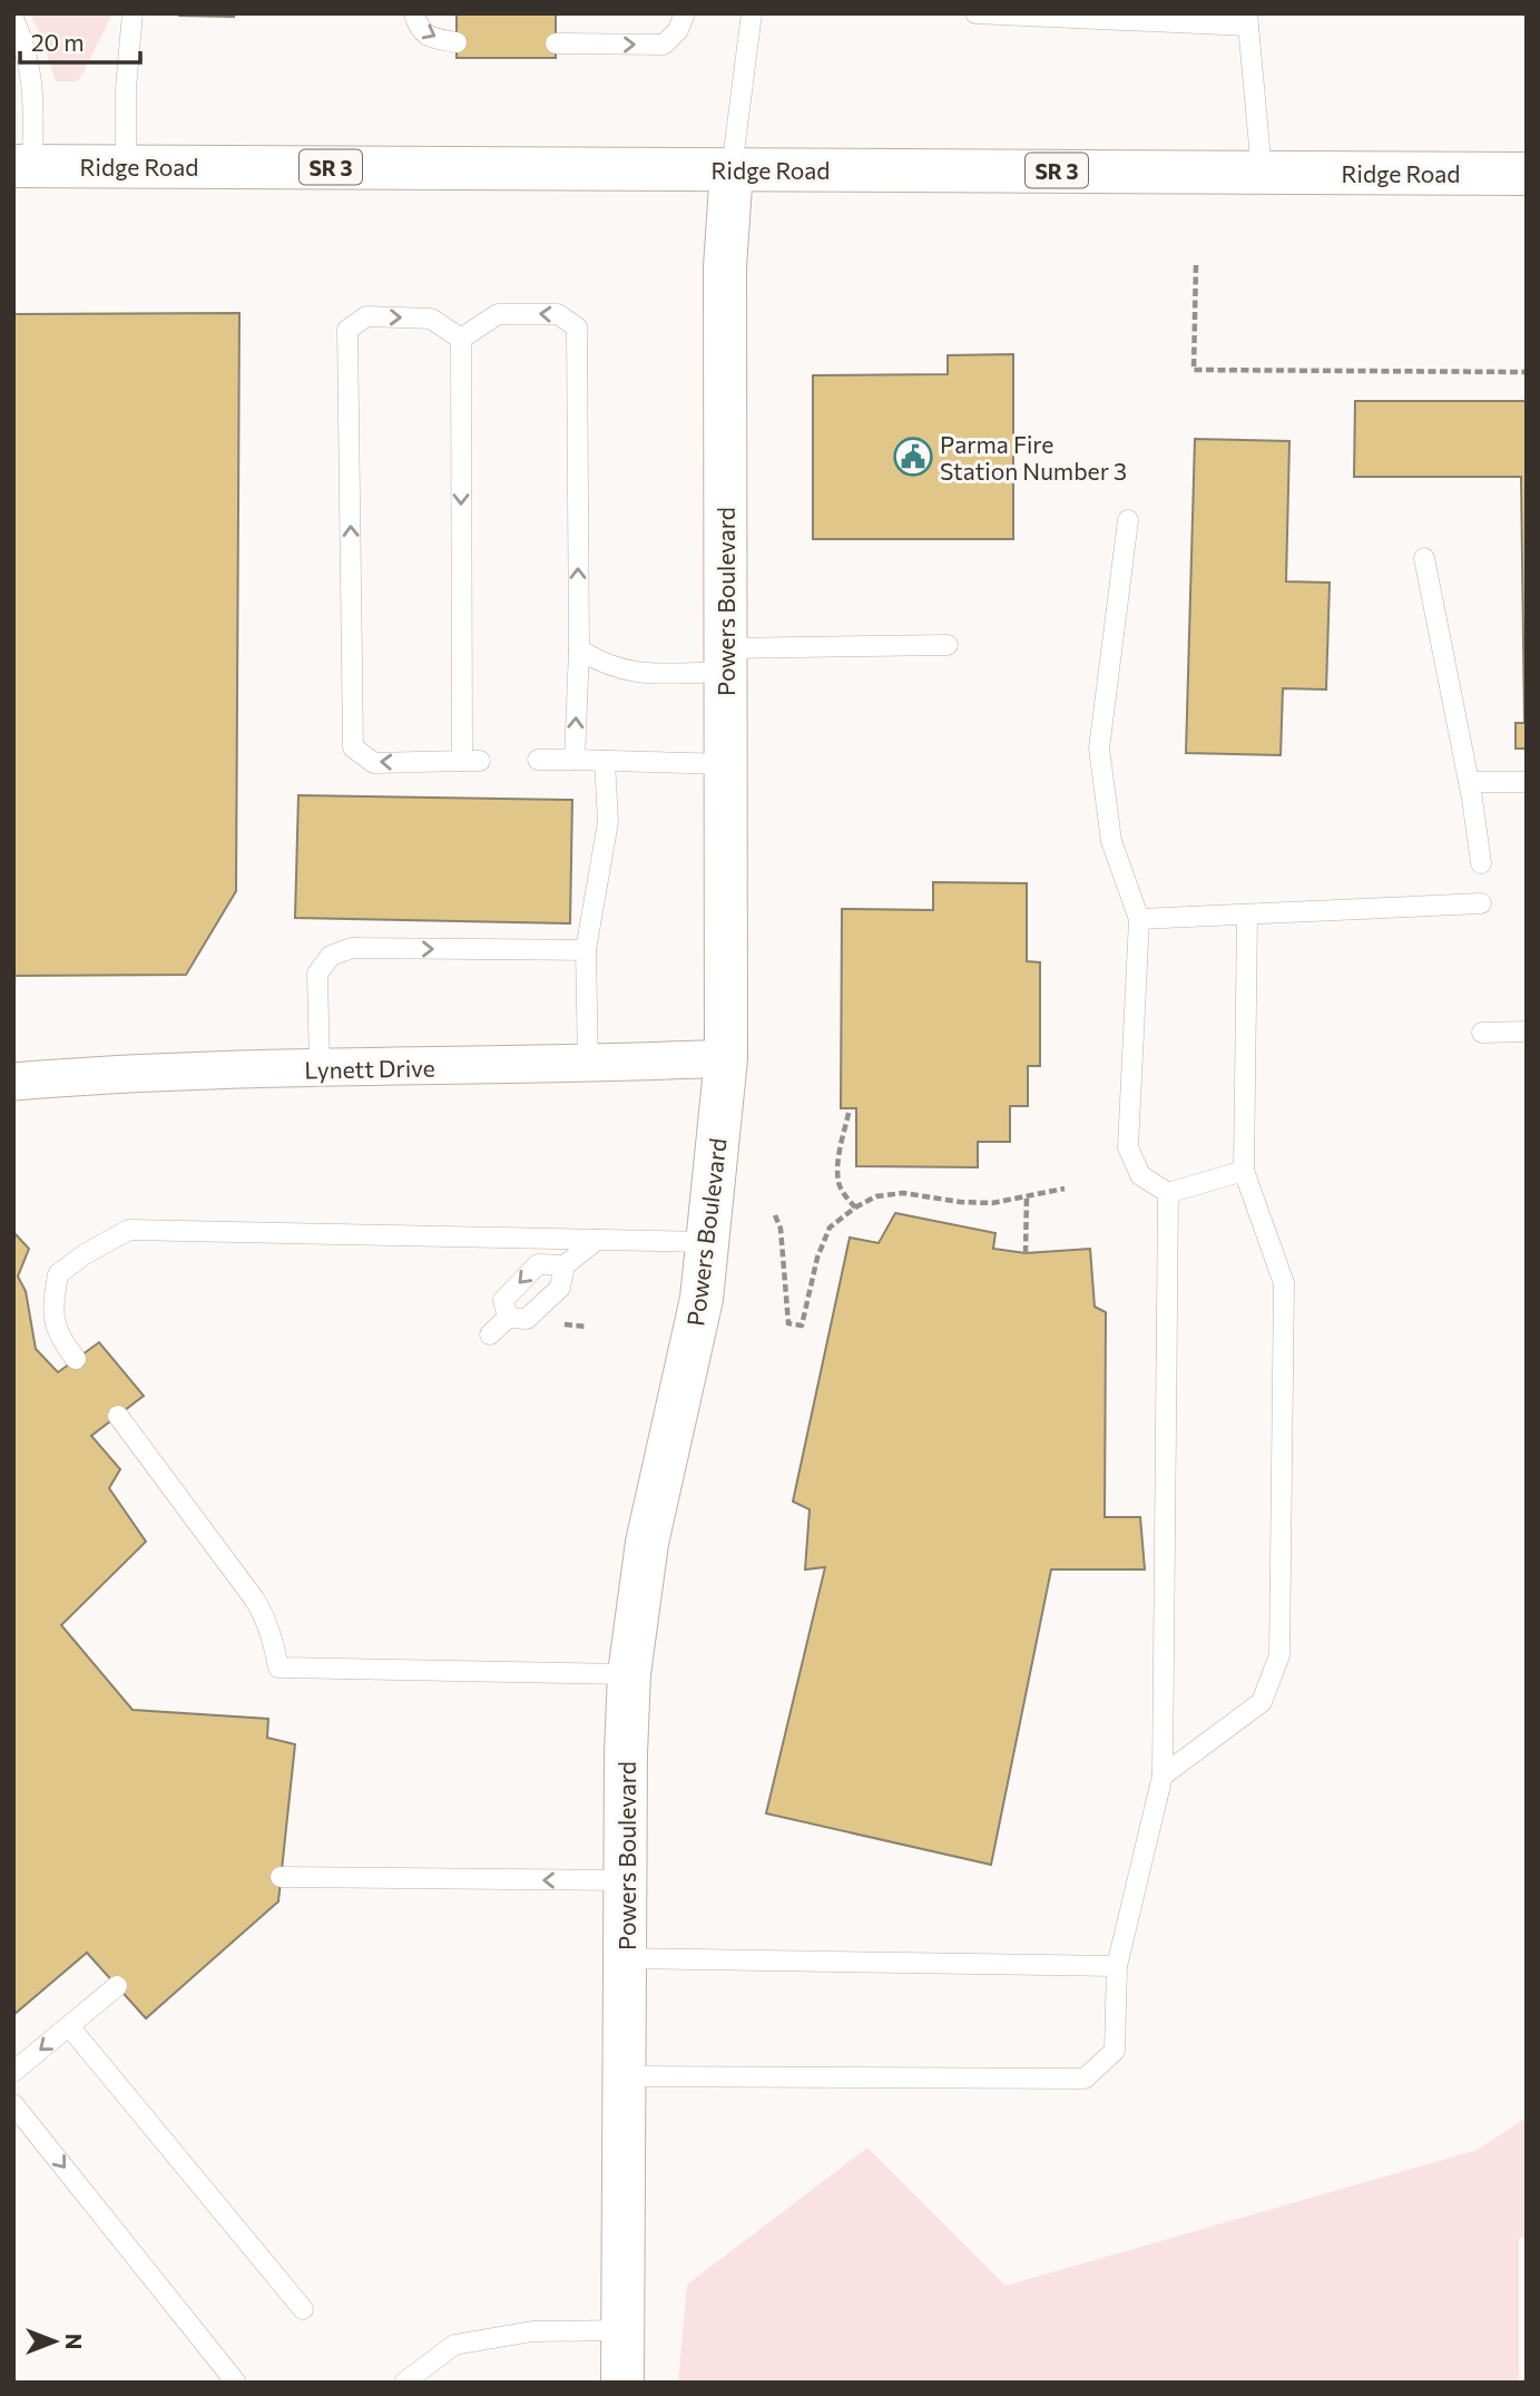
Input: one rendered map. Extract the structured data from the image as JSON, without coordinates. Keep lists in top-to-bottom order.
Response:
{
  "streets": {
    "street": [
      "Ridge Road",
      "SR 3",
      "Powers Boulevard",
      "Lynett Drive"
    ]
  },
  "crossings": [
    ["Ridge Road", "Powers Boulevard"],
    ["Powers Boulevard", "Lynett Drive"]
  ],
  "places": {
    "public building": ["Parma Fire Station Number 3"]
  },
  "scale_bar": "20 m",
  "north": "right"
}
